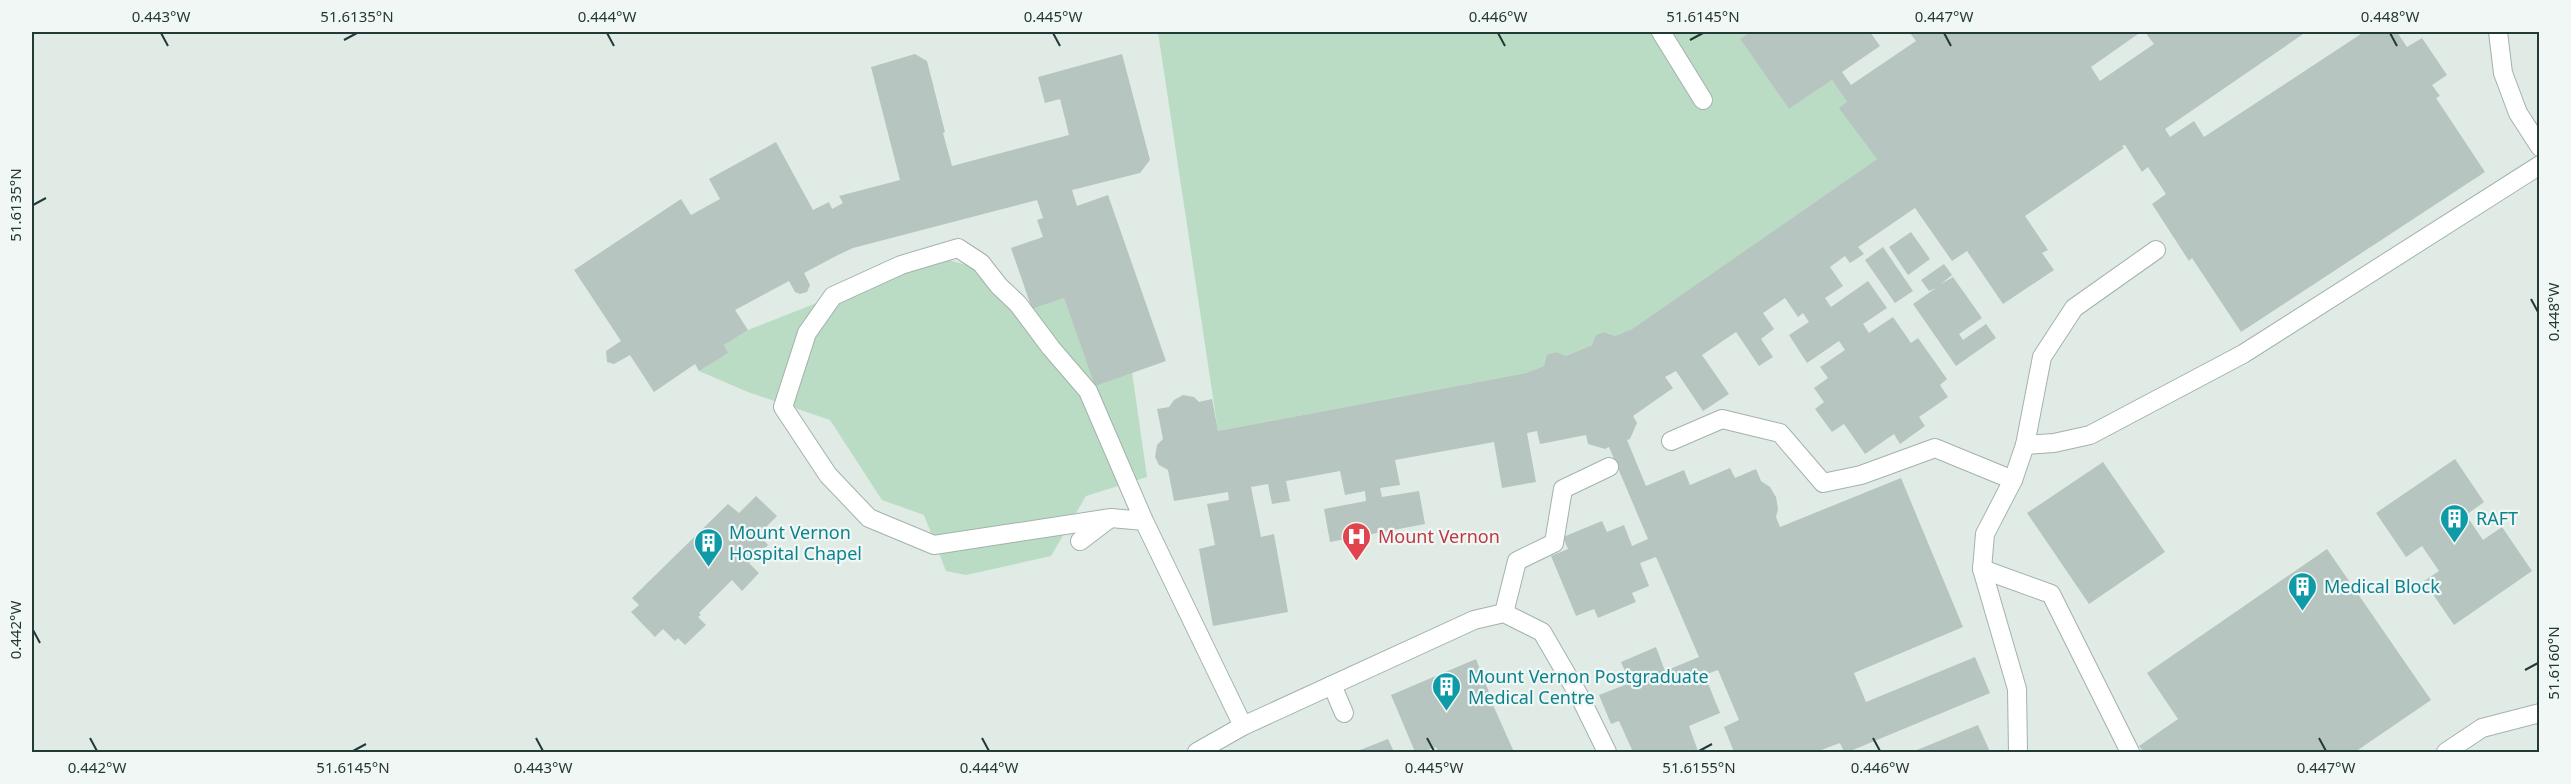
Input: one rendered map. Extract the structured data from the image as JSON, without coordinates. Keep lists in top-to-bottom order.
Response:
{
  "places": {
    "building": [
      "RAFT",
      "Mount Vernon Hospital Chapel",
      "Medical Block",
      "Mount Vernon Postgraduate Medical Centre"
    ],
    "hospital": ["Mount Vernon"]
  },
  "coordinates": [
    "0.443°W",
    "51.6135°N",
    "0.444°W",
    "0.445°W",
    "0.446°W",
    "51.6145°N",
    "0.447°W",
    "0.448°W",
    "0.442°W",
    "51.6160°N",
    "51.6155°N"
  ]
}
